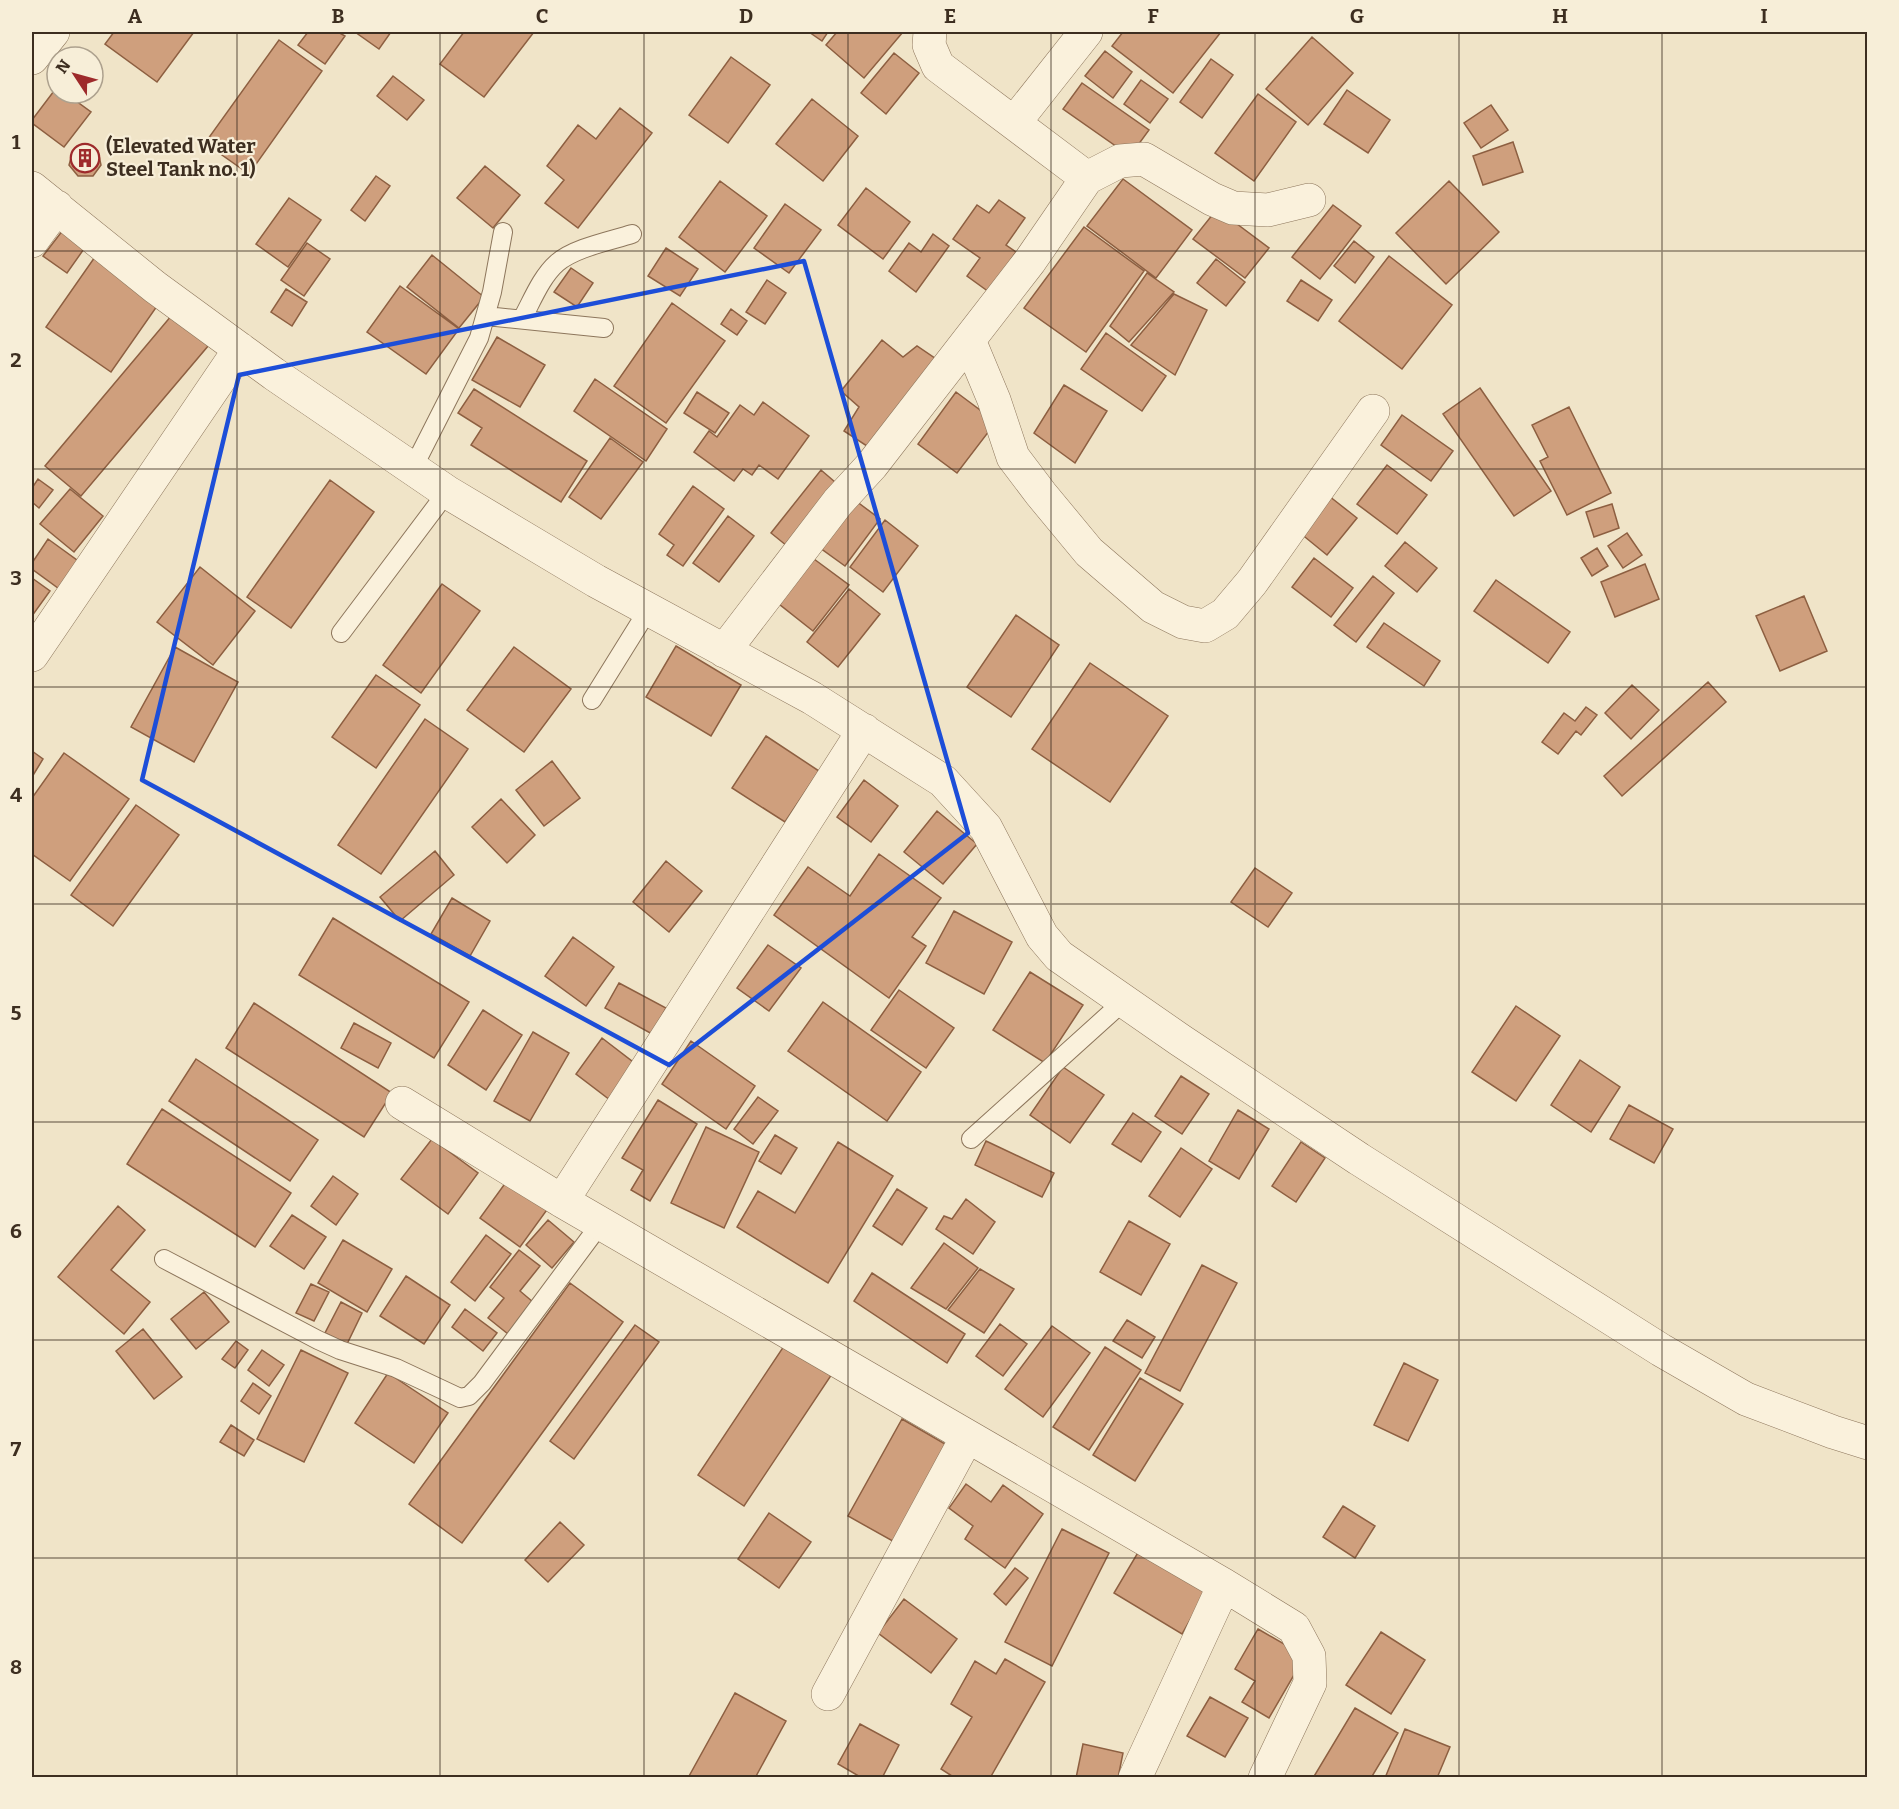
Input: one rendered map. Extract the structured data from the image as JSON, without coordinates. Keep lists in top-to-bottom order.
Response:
{
  "places": {
    "building": ["(Elevated Water Steel Tank no. 1)"]
  },
  "north": "top left",
  "grid": {
    "columns": [
      "A",
      "B",
      "C",
      "D",
      "E",
      "F",
      "G",
      "H",
      "I"
    ],
    "rows": [
      "1",
      "2",
      "3",
      "4",
      "5",
      "6",
      "7",
      "8"
    ]
  }
}
